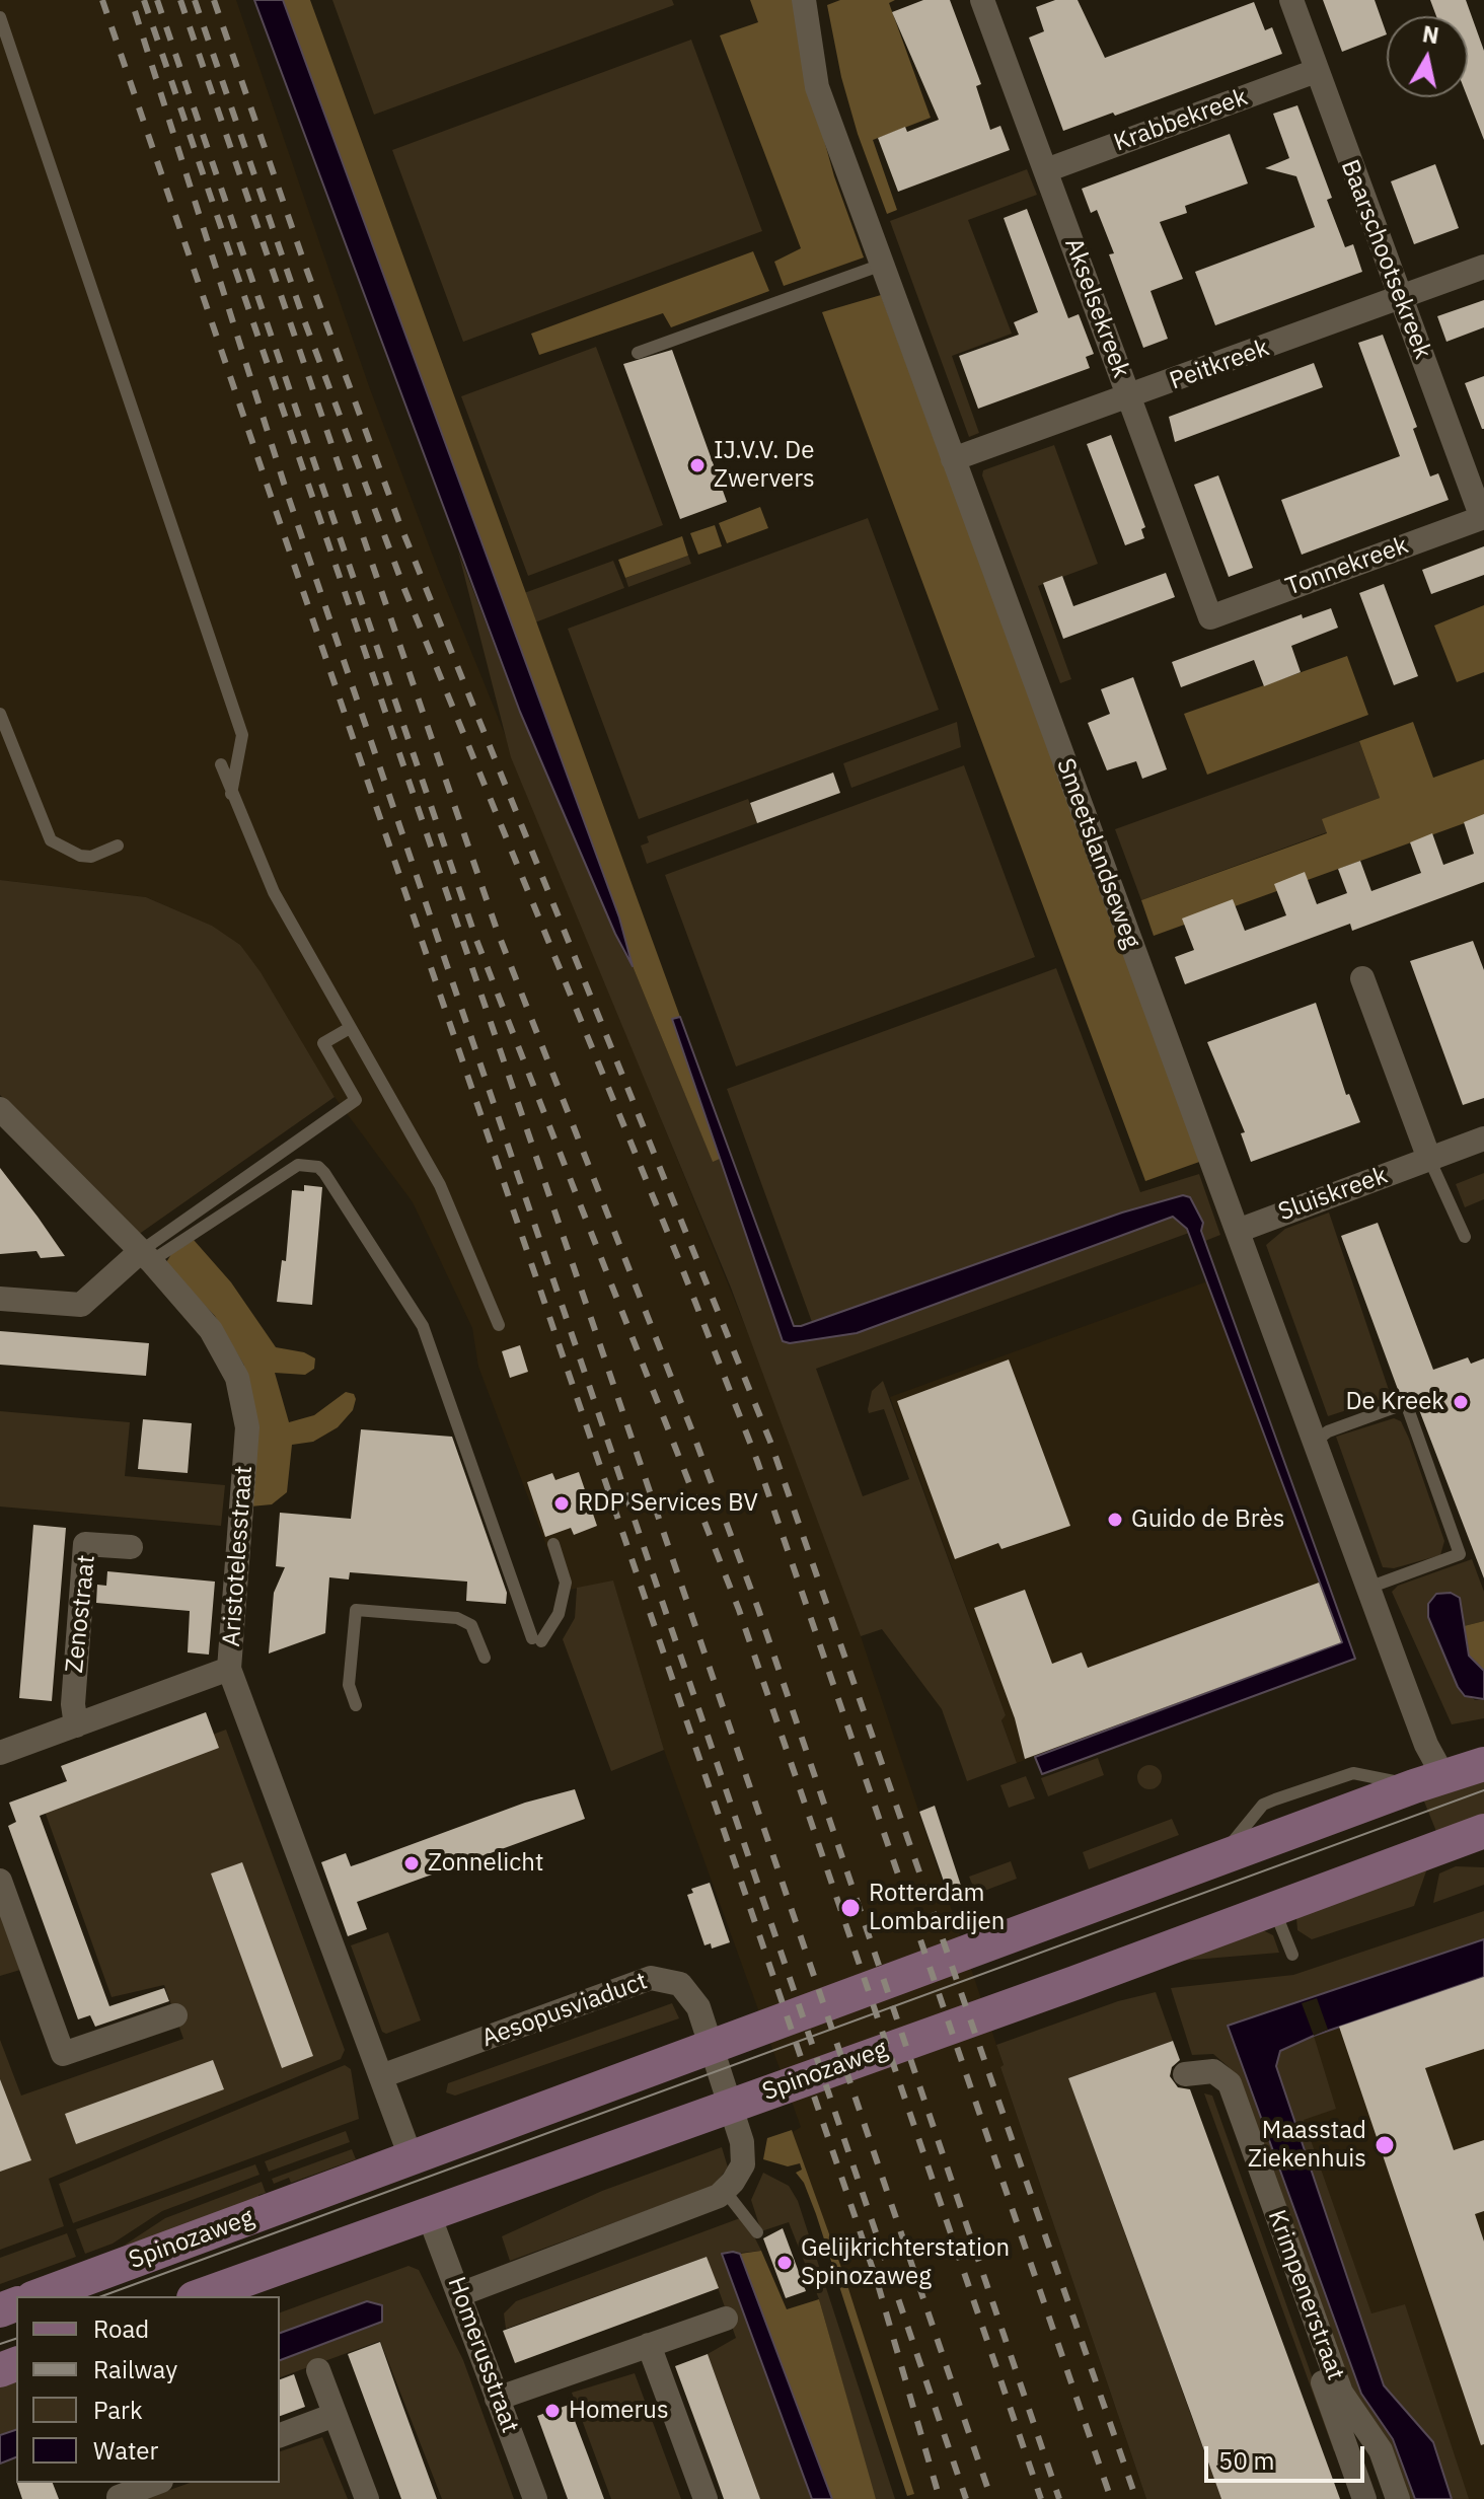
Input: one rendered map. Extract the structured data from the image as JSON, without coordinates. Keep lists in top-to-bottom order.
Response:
{
  "streets": {
    "main road": ["Spinozaweg"],
    "street": [
      "Krabbekreek",
      "Baarschootsekreek",
      "Akselsekreek",
      "Peitkreek",
      "Tonnekreek",
      "Smeetslandseweg",
      "Sluiskreek",
      "Aristotelesstraat",
      "Zenostraat",
      "Aesopusviaduct",
      "Krimpenerstraat",
      "Homerusstraat"
    ]
  },
  "crossings": [
    ["Krabbekreek", "Baarschootsekreek"],
    ["Krabbekreek", "Akselsekreek"],
    ["Baarschootsekreek", "Peitkreek"],
    ["Baarschootsekreek", "Tonnekreek"],
    ["Akselsekreek", "Peitkreek"],
    ["Akselsekreek", "Tonnekreek"],
    ["Peitkreek", "Smeetslandseweg"],
    ["Smeetslandseweg", "Sluiskreek"],
    ["Smeetslandseweg", "Spinozaweg"],
    ["Aristotelesstraat", "Aesopusviaduct"],
    ["Aristotelesstraat", "Spinozaweg"],
    ["Spinozaweg", "Homerusstraat"]
  ],
  "places": [
    "IJ.V.V. De Zwervers",
    "De Kreek",
    "RDP Services BV",
    "Guido de Brès",
    "Zonnelicht",
    "Rotterdam Lombardijen",
    "Maasstad Ziekenhuis",
    "Gelijkrichterstation Spinozaweg",
    "Homerus"
  ],
  "legend": [
    "Road",
    "Railway",
    "Park",
    "Water"
  ],
  "scale_bar": "50 m",
  "north": "top"
}
